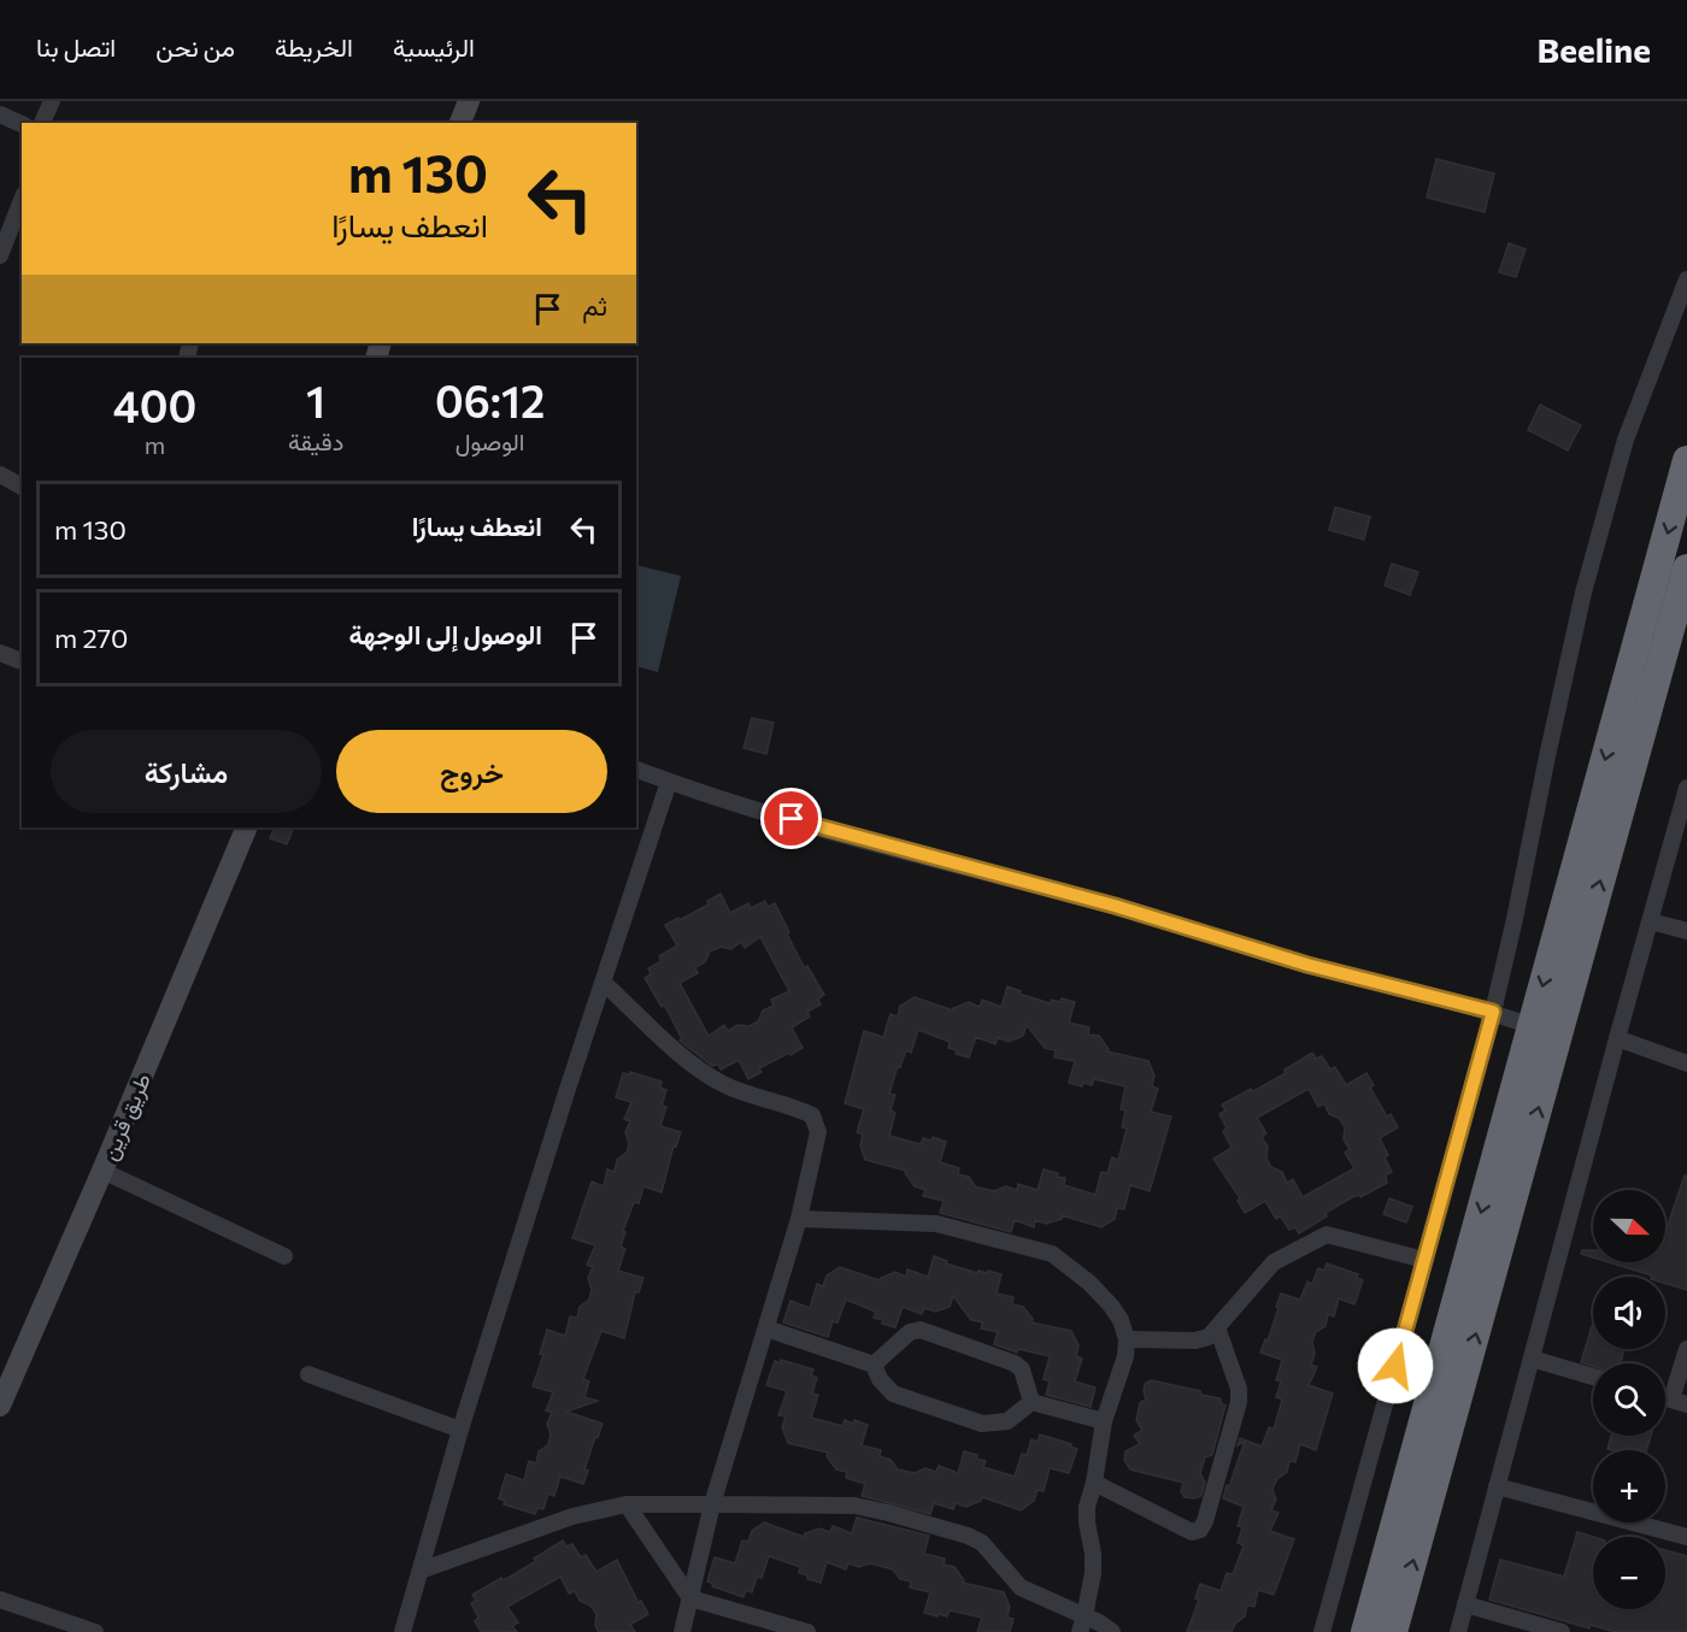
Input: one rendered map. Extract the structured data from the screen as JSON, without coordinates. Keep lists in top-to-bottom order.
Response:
{
  "streets": {
    "main road": ["طريق قرين"]
  },
  "north": "right",
  "page": {
    "header": "Beeline",
    "nav": [
      "الرئيسية",
      "الخريطة",
      "من نحن",
      "اتصل بنا"
    ],
    "turn": ["130 m", "انعطف يسارًا"],
    "then": "ثم",
    "eta": [
      "06:12",
      "الوصول",
      "1",
      "دقيقة",
      "400",
      "m"
    ],
    "list": [
      {
        "name": "انعطف يسارًا",
        "value": "130 m"
      },
      {
        "name": "الوصول إلى الوجهة",
        "value": "270 m"
      }
    ],
    "buttons": ["خروج", "مشاركة"],
    "map_buttons": ["+", "−"]
  }
}
